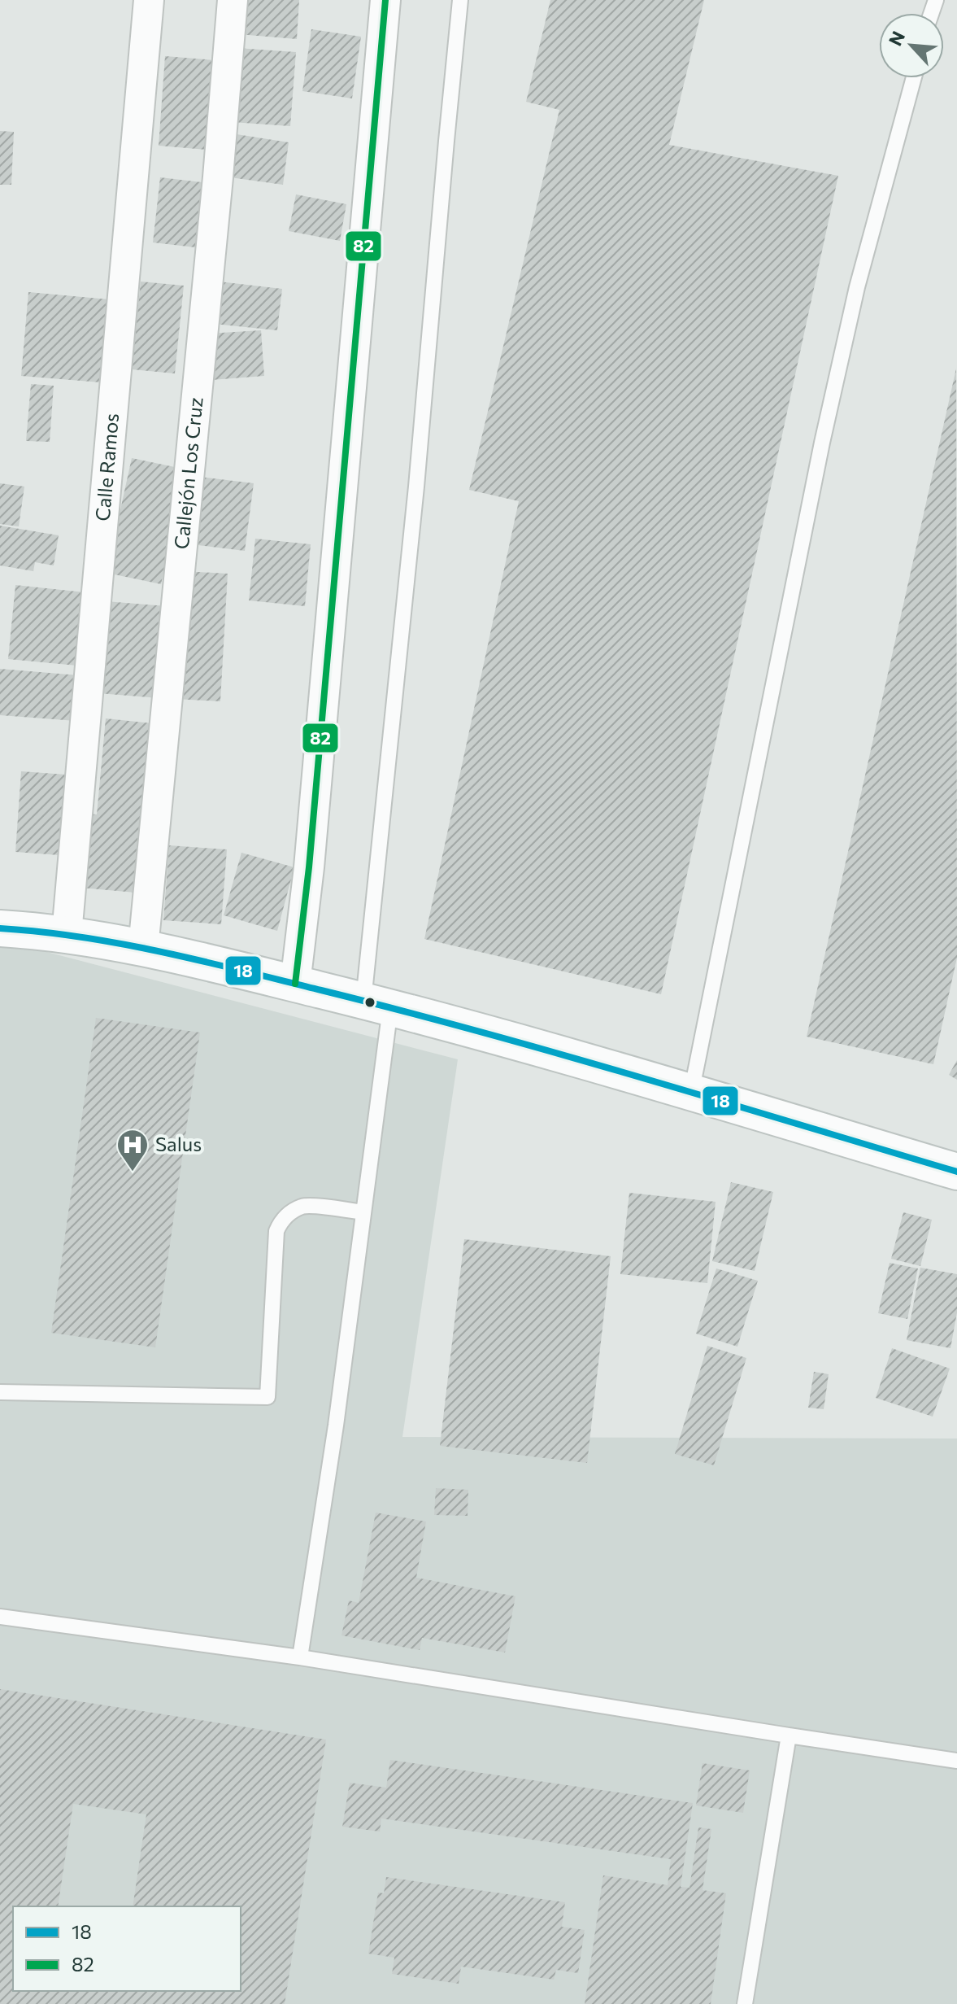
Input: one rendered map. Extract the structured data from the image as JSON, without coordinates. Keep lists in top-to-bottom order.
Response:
{
  "streets": {
    "street": ["Calle Ramos", "Callejón Los Cruz"]
  },
  "places": {
    "hospital": ["Salus"]
  },
  "lines": ["transit line 82", "transit line 18"],
  "legend": ["18", "82"],
  "north": "top left"
}
